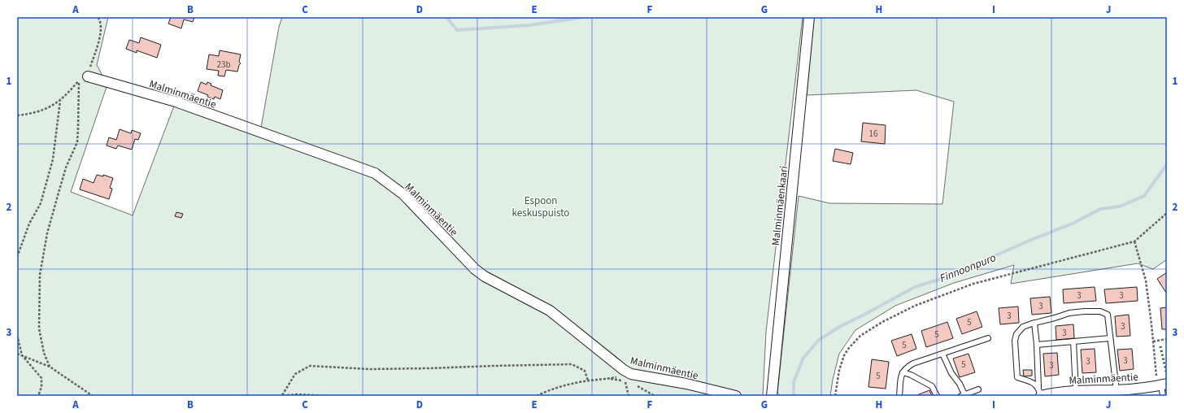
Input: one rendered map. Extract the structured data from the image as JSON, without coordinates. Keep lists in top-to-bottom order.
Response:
{
  "streets": {
    "street": ["Malminmäentie", "Malminmäenkaari"]
  },
  "water": ["Finnoonpuro"],
  "parks": ["Espoon keskuspuisto"],
  "house_numbers": [
    "23b",
    "16",
    "3",
    "3",
    "3",
    "3",
    "5",
    "3",
    "3",
    "5",
    "5",
    "3",
    "3",
    "5",
    "3",
    "5"
  ],
  "grid": {
    "columns": [
      "A",
      "B",
      "C",
      "D",
      "E",
      "F",
      "G",
      "H",
      "I",
      "J"
    ],
    "rows": ["1", "2", "3"]
  }
}
